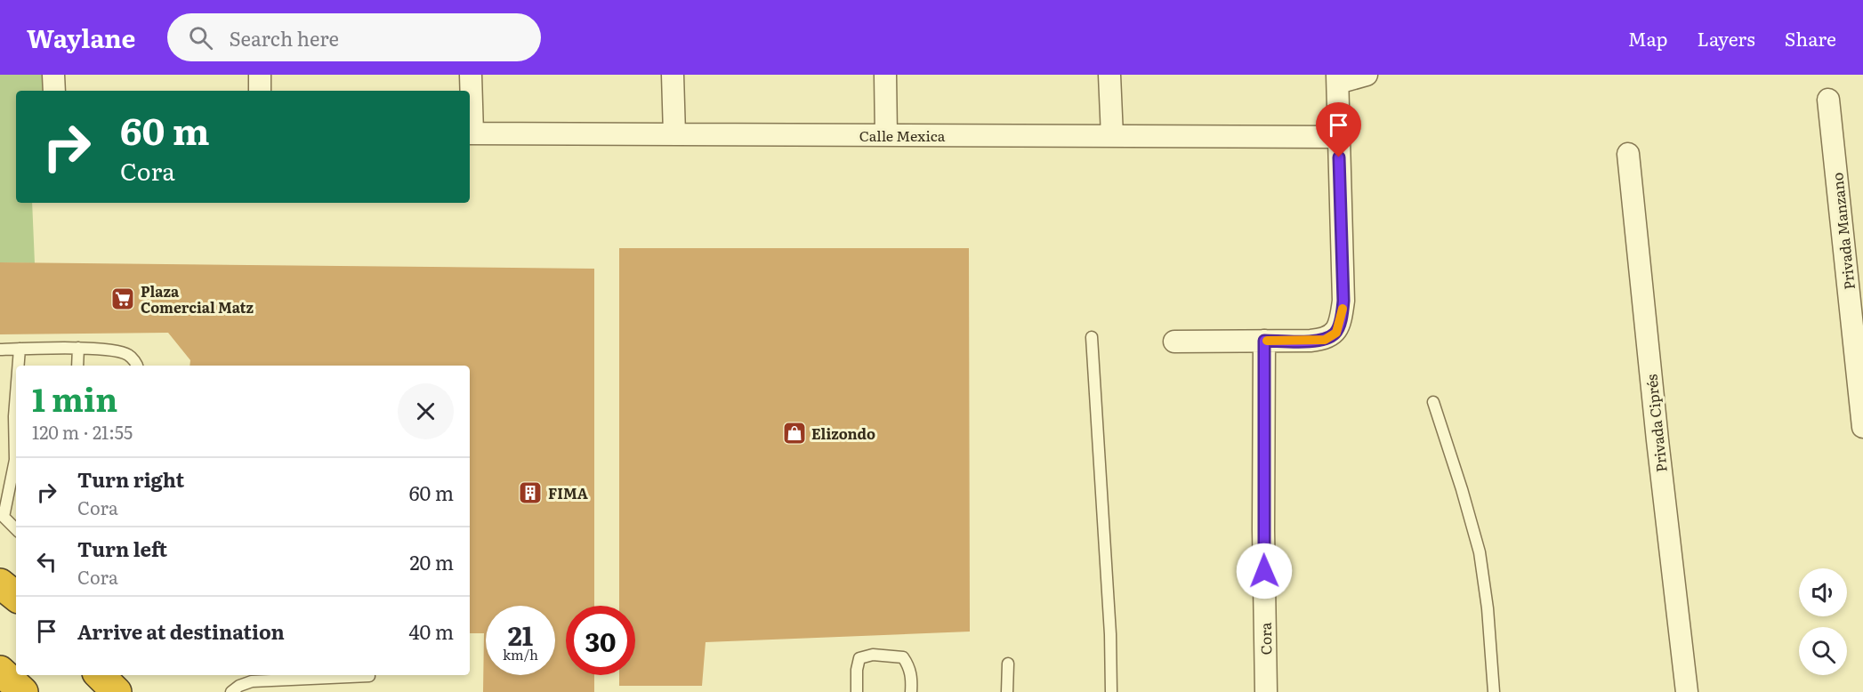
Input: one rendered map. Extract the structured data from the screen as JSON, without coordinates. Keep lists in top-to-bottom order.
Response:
{
  "streets": {
    "street": [
      "Calle Mexica",
      "Privada Manzano",
      "Privada Ciprés",
      "Cora"
    ]
  },
  "places": {
    "supermarket": ["Plaza Comercial Matz"],
    "shop": ["Elizondo"],
    "building": ["FIMA"]
  },
  "page": {
    "header": "Waylane",
    "search": "Search here",
    "nav": ["Map", "Layers", "Share"],
    "turn": ["60 m", "Cora"],
    "heading": ["1 min", "120 m · 21:55"],
    "list": [
      {
        "name": "Turn right",
        "note": "Cora",
        "value": "60 m"
      },
      {
        "name": "Turn left",
        "note": "Cora",
        "value": "20 m"
      },
      {
        "name": "Arrive at destination",
        "value": "40 m"
      }
    ],
    "speed": "21 km/h",
    "limit": "30"
  }
}
